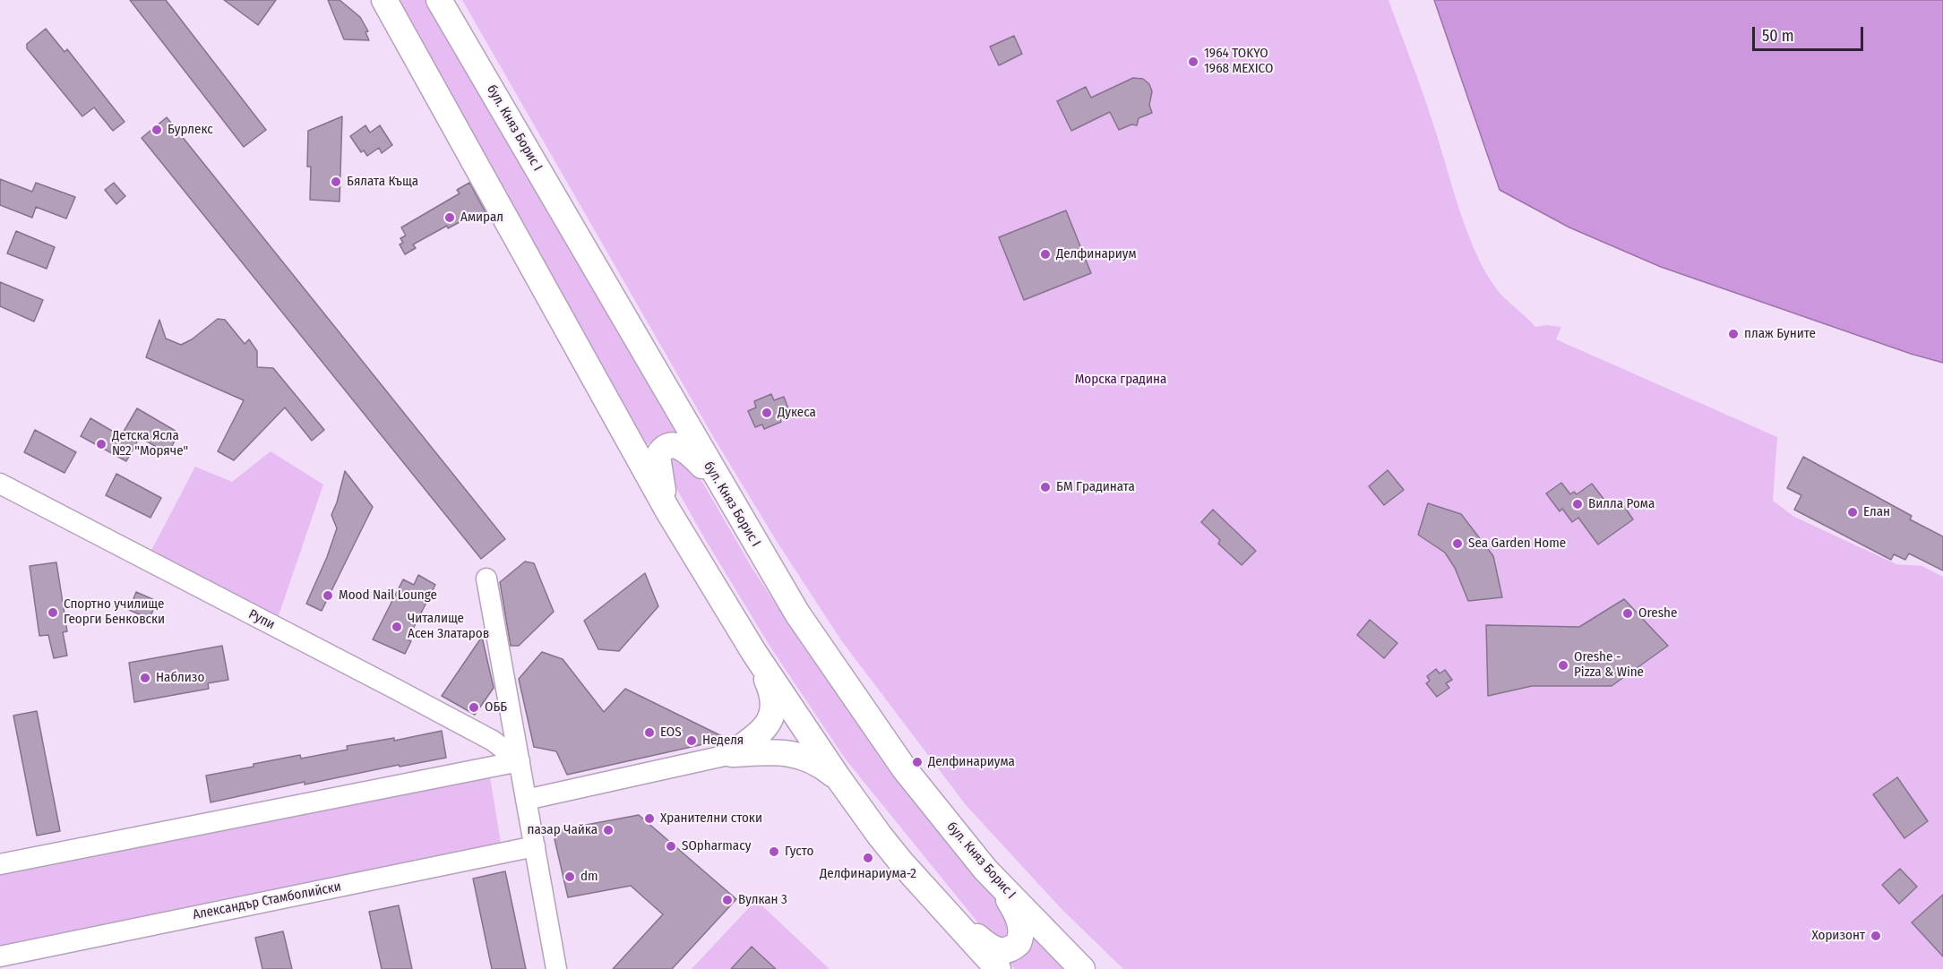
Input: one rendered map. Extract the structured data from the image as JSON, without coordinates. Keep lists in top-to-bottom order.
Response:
{
  "streets": {
    "main road": ["бул. Княз Борис I"],
    "street": ["Рупи", "Александър Стамболийски"]
  },
  "parks": ["Морска градина"],
  "places": [
    "1964 TOKYO 1968 MEXICO",
    "Бурлекс",
    "Бялата Къща",
    "Амирал",
    "Делфинариум",
    "плаж Буните",
    "Дукеса",
    "Детска Ясла №2 \"Моряче\"",
    "БМ Градината",
    "Вилла Рома",
    "Елан",
    "Sea Garden Home",
    "Mood Nail Lounge",
    "Спортно училище Георги Бенковски",
    "Oreshe",
    "Читалище Асен Златаров",
    "Oreshe - Pizza & Wine",
    "Наблизо",
    "ОББ",
    "EOS",
    "Неделя",
    "Делфинариума",
    "Хранителни стоки",
    "пазар Чайка",
    "SOpharmacy",
    "Густо",
    "Делфинариума-2",
    "dm",
    "Вулкан 3",
    "Хоризонт"
  ],
  "scale_bar": "50 m"
}
